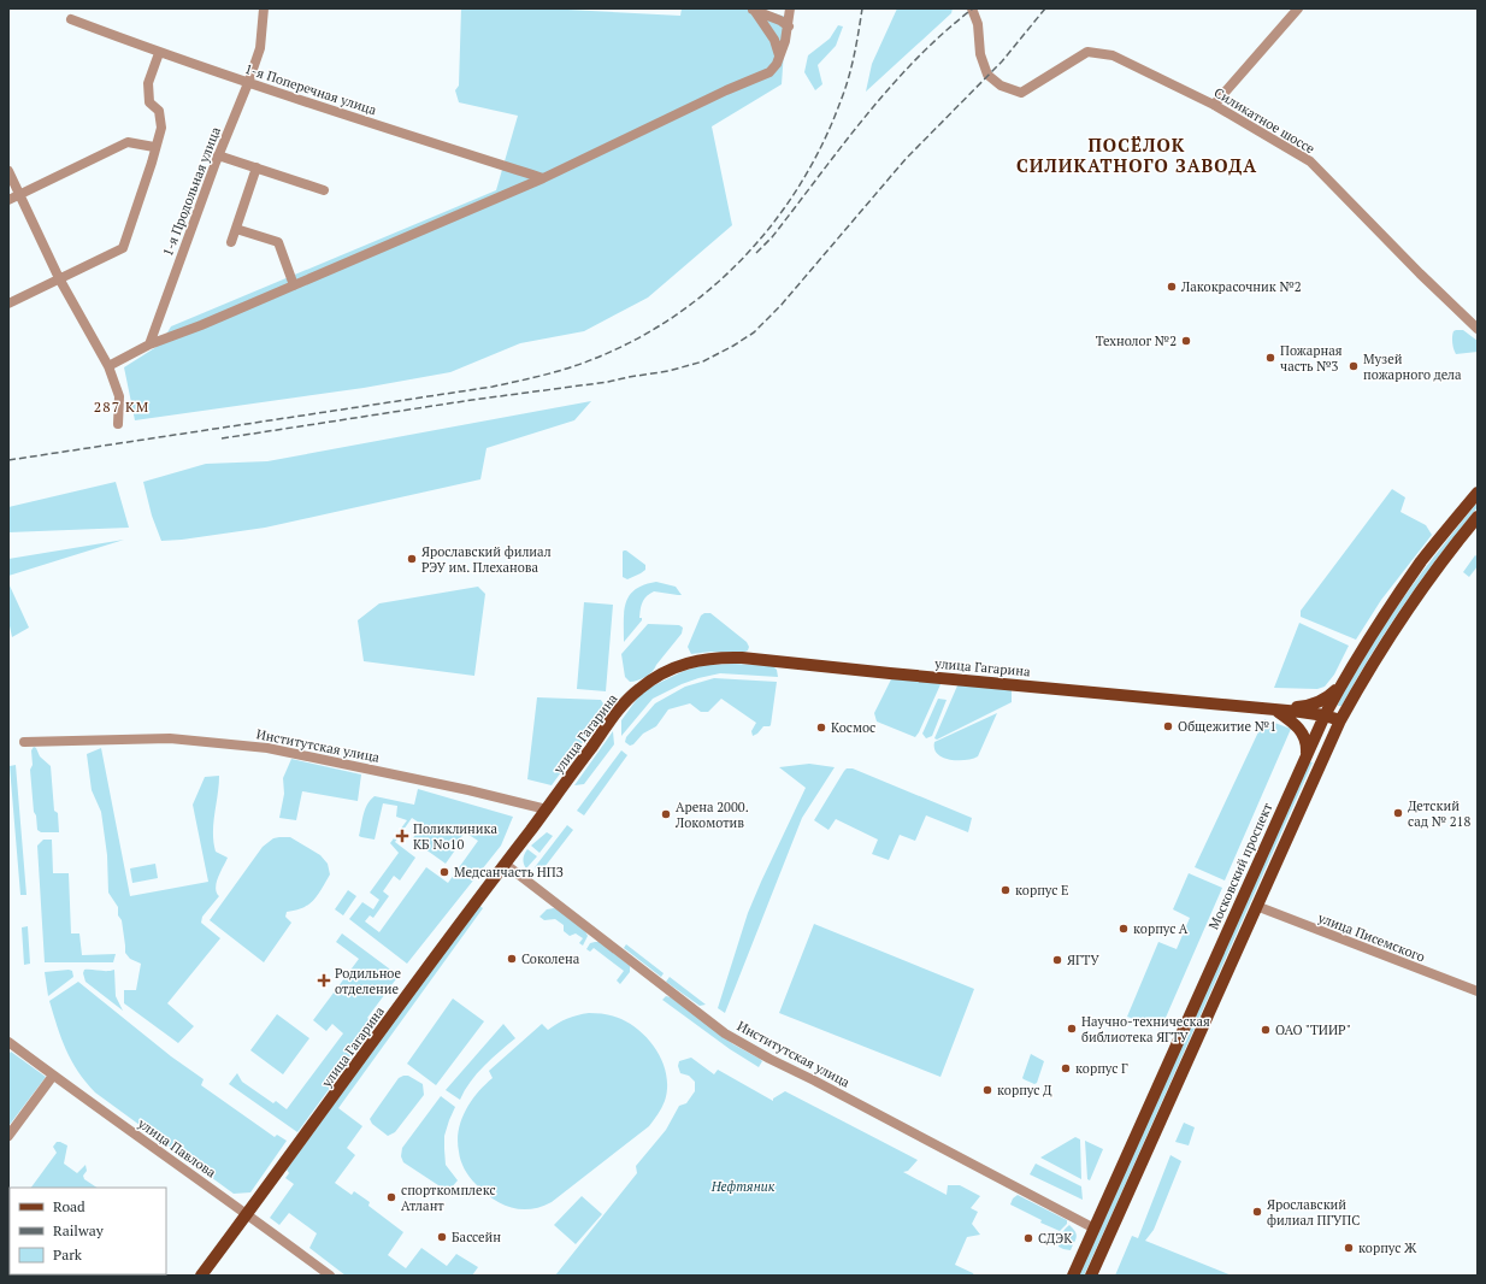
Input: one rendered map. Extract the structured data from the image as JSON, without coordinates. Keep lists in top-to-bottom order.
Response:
{
  "streets": {
    "main road": ["улица Гагарина", "Московский проспект"],
    "street": [
      "1-я Поперечная улица",
      "Силикатное шоссе",
      "1-я Продольная улица",
      "Институтская улица",
      "улица Писемского",
      "улица Павлова"
    ]
  },
  "crossings": [
    ["1-я Поперечная улица", "1-я Продольная улица"],
    ["улица Гагарина", "Институтская улица"],
    ["улица Гагарина", "Московский проспект"],
    ["улица Гагарина", "улица Павлова"],
    ["Институтская улица", "Московский проспект"]
  ],
  "districts": ["ПОСЁЛОК СИЛИКАТНОГО ЗАВОДА", "287 КМ"],
  "parks": ["Нефтяник"],
  "places": {
    "other": [
      "Лакокрасочник №2",
      "Технолог №2",
      "Пожарная часть №3",
      "Музей пожарного дела",
      "Ярославский филиал РЭУ им. Плеханова",
      "Общежитие №1",
      "Космос",
      "Детский сад № 218",
      "Арена 2000. Локомотив",
      "Медсанчасть НПЗ",
      "корпус Е",
      "корпус А",
      "Соколена",
      "ЯГТУ",
      "Научно-техническая библиотека ЯГТУ",
      "ОАО \"ТИИР\"",
      "корпус Г",
      "корпус Д",
      "спорткомплекс Атлант",
      "Ярославский филиал ПГУПС",
      "Бассейн",
      "СДЭК",
      "корпус Ж"
    ],
    "health": ["Поликлиника КБ No10", "Родильное отделение"]
  },
  "legend": ["Road", "Railway", "Park"]
}
